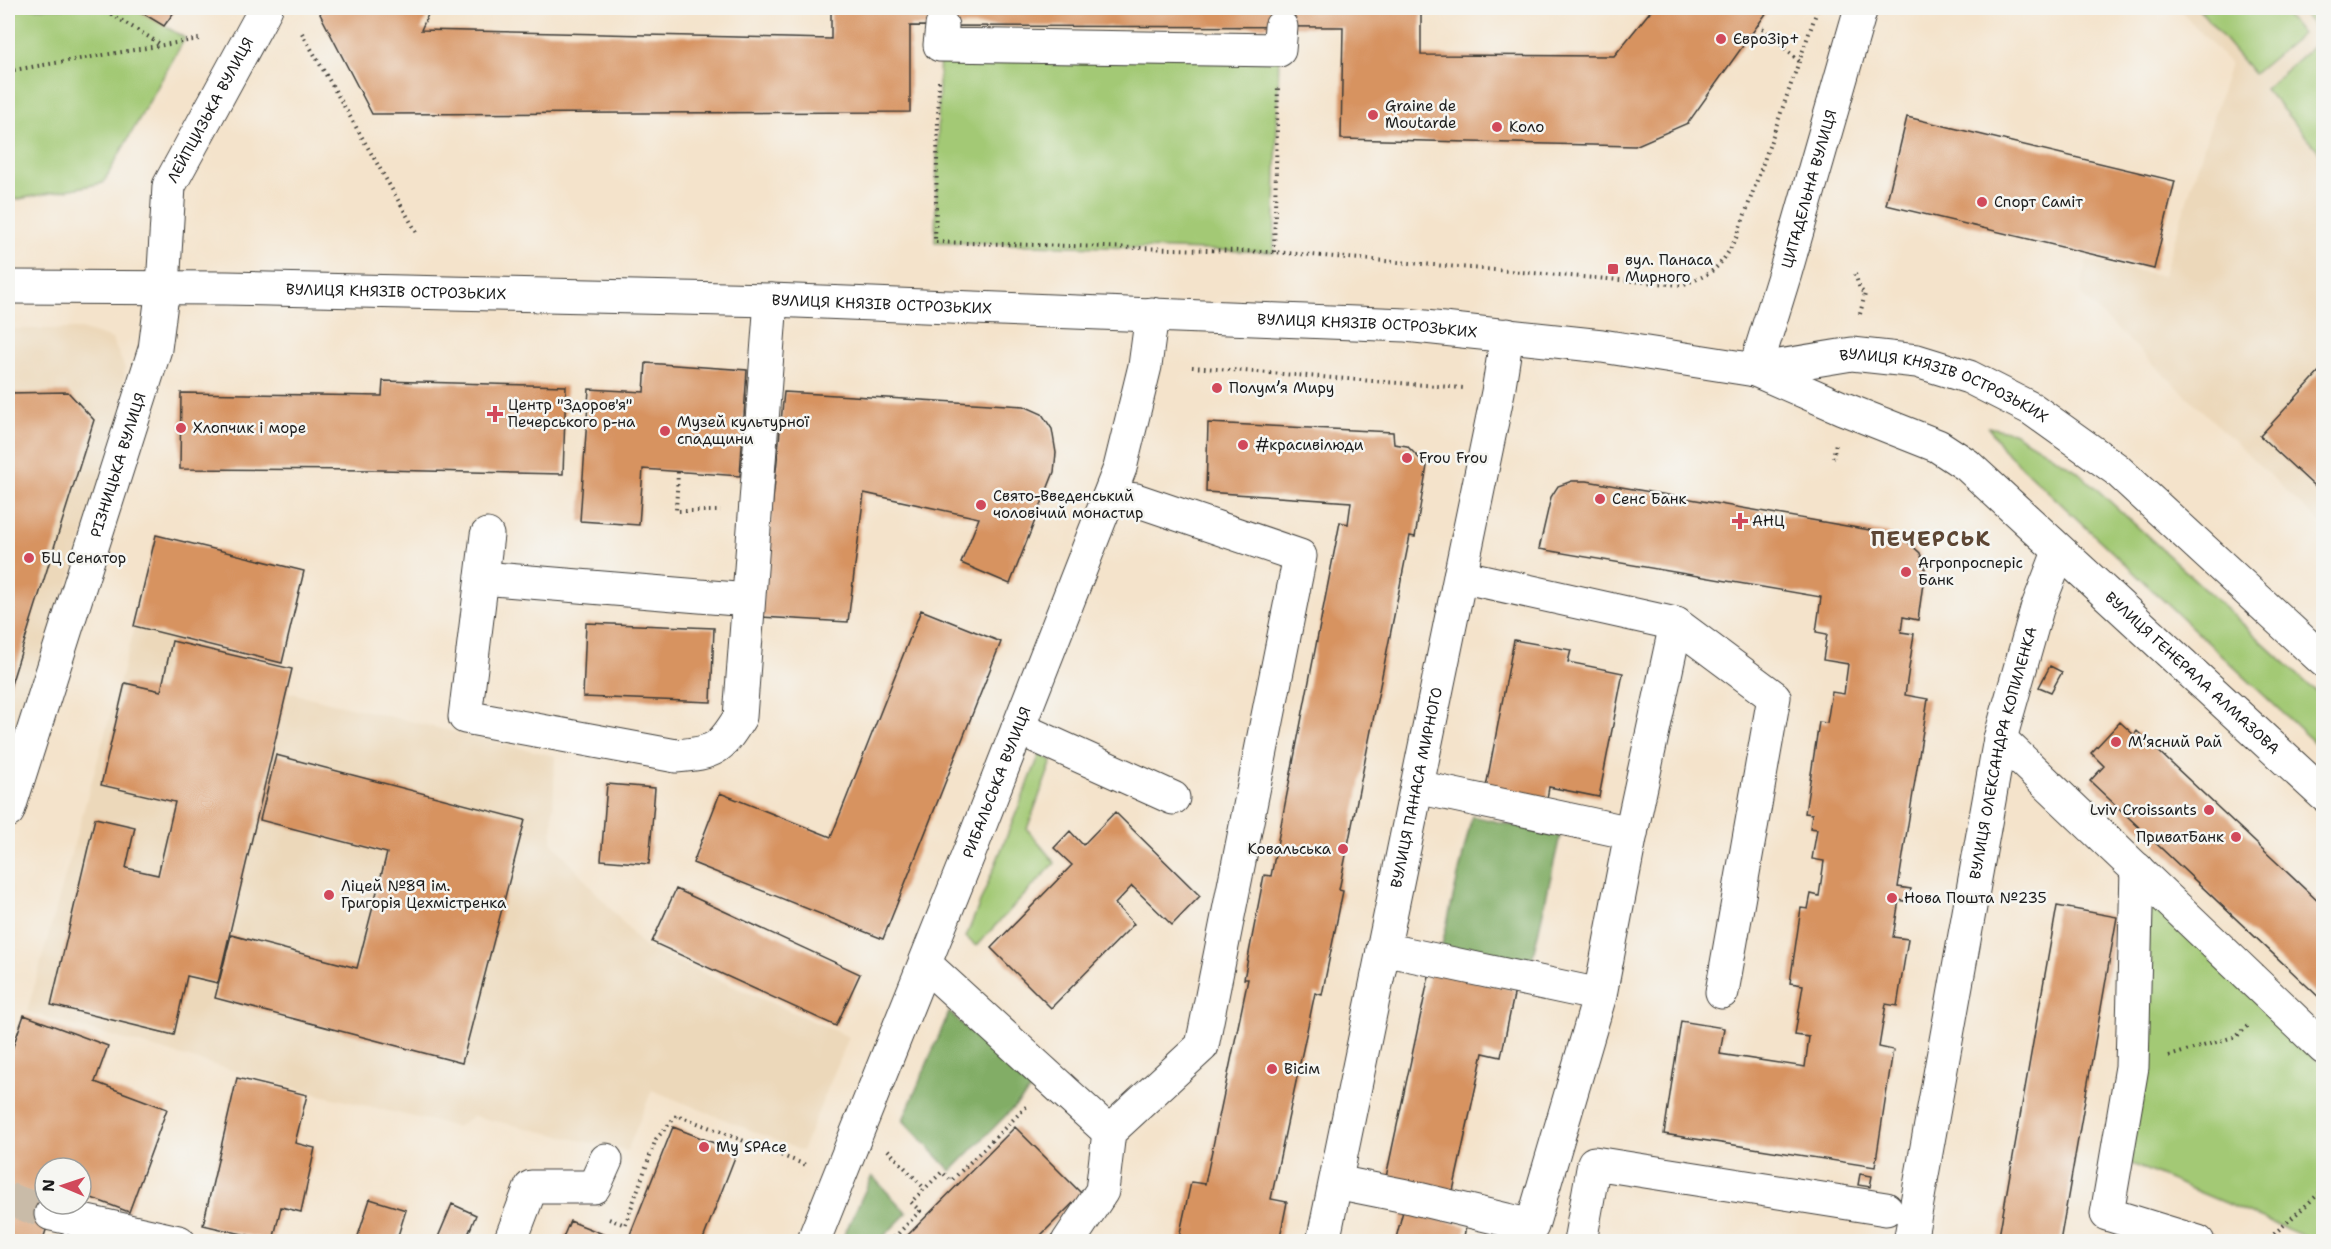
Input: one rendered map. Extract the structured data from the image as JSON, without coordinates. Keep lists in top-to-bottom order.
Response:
{
  "streets": {
    "street": [
      "ЛЕЙПЦИЗЬКА ВУЛИЦЯ",
      "ЦИТАДЕЛЬНА ВУЛИЦЯ",
      "ВУЛИЦЯ КНЯЗІВ ОСТРОЗЬКИХ",
      "РІЗНИЦЬКА ВУЛИЦЯ",
      "ВУЛИЦЯ ГЕНЕРАЛА АЛМАЗОВА",
      "ВУЛИЦЯ ОЛЕКСАНДРА КОПИЛЕНКА",
      "РИБАЛЬСЬКА ВУЛИЦЯ",
      "ВУЛИЦЯ ПАНАСА МИРНОГО"
    ]
  },
  "crossings": [
    ["ЛЕЙПЦИЗЬКА ВУЛИЦЯ", "ВУЛИЦЯ КНЯЗІВ ОСТРОЗЬКИХ"],
    ["ЛЕЙПЦИЗЬКА ВУЛИЦЯ", "РІЗНИЦЬКА ВУЛИЦЯ"],
    ["ЦИТАДЕЛЬНА ВУЛИЦЯ", "ВУЛИЦЯ КНЯЗІВ ОСТРОЗЬКИХ"],
    ["ВУЛИЦЯ КНЯЗІВ ОСТРОЗЬКИХ", "РІЗНИЦЬКА ВУЛИЦЯ"],
    ["ВУЛИЦЯ КНЯЗІВ ОСТРОЗЬКИХ", "ВУЛИЦЯ ГЕНЕРАЛА АЛМАЗОВА"],
    ["ВУЛИЦЯ КНЯЗІВ ОСТРОЗЬКИХ", "ВУЛИЦЯ ОЛЕКСАНДРА КОПИЛЕНКА"],
    ["ВУЛИЦЯ КНЯЗІВ ОСТРОЗЬКИХ", "РИБАЛЬСЬКА ВУЛИЦЯ"],
    ["ВУЛИЦЯ КНЯЗІВ ОСТРОЗЬКИХ", "ВУЛИЦЯ ПАНАСА МИРНОГО"],
    ["ВУЛИЦЯ ГЕНЕРАЛА АЛМАЗОВА", "ВУЛИЦЯ ОЛЕКСАНДРА КОПИЛЕНКА"]
  ],
  "districts": ["ПЕЧЕРСЬК"],
  "places": {
    "other": [
      "ЄвроЗір+",
      "Graine de Moutarde",
      "Коло",
      "Спорт Саміт",
      "Полумʼя Миру",
      "Хлопчик і море",
      "Музей культурної спадщини",
      "#красивілюди",
      "Frou Frou",
      "Сенс Банк",
      "Свято-Введенський чоловічий монастир",
      "БЦ Сенатор",
      "Агропросперіс Банк",
      "Мʼясний Рай",
      "Lviv Croissants",
      "ПриватБанк",
      "Ковальська",
      "Ліцей №89 ім. Григорія Цехмістренка",
      "Нова Пошта №235",
      "Вісім",
      "My SPAce"
    ],
    "transit": ["вул. Панаса Мирного"],
    "health": ["Центр \"Здоров'я\" Печерського р-на", "АНЦ"]
  },
  "north": "left"
}
